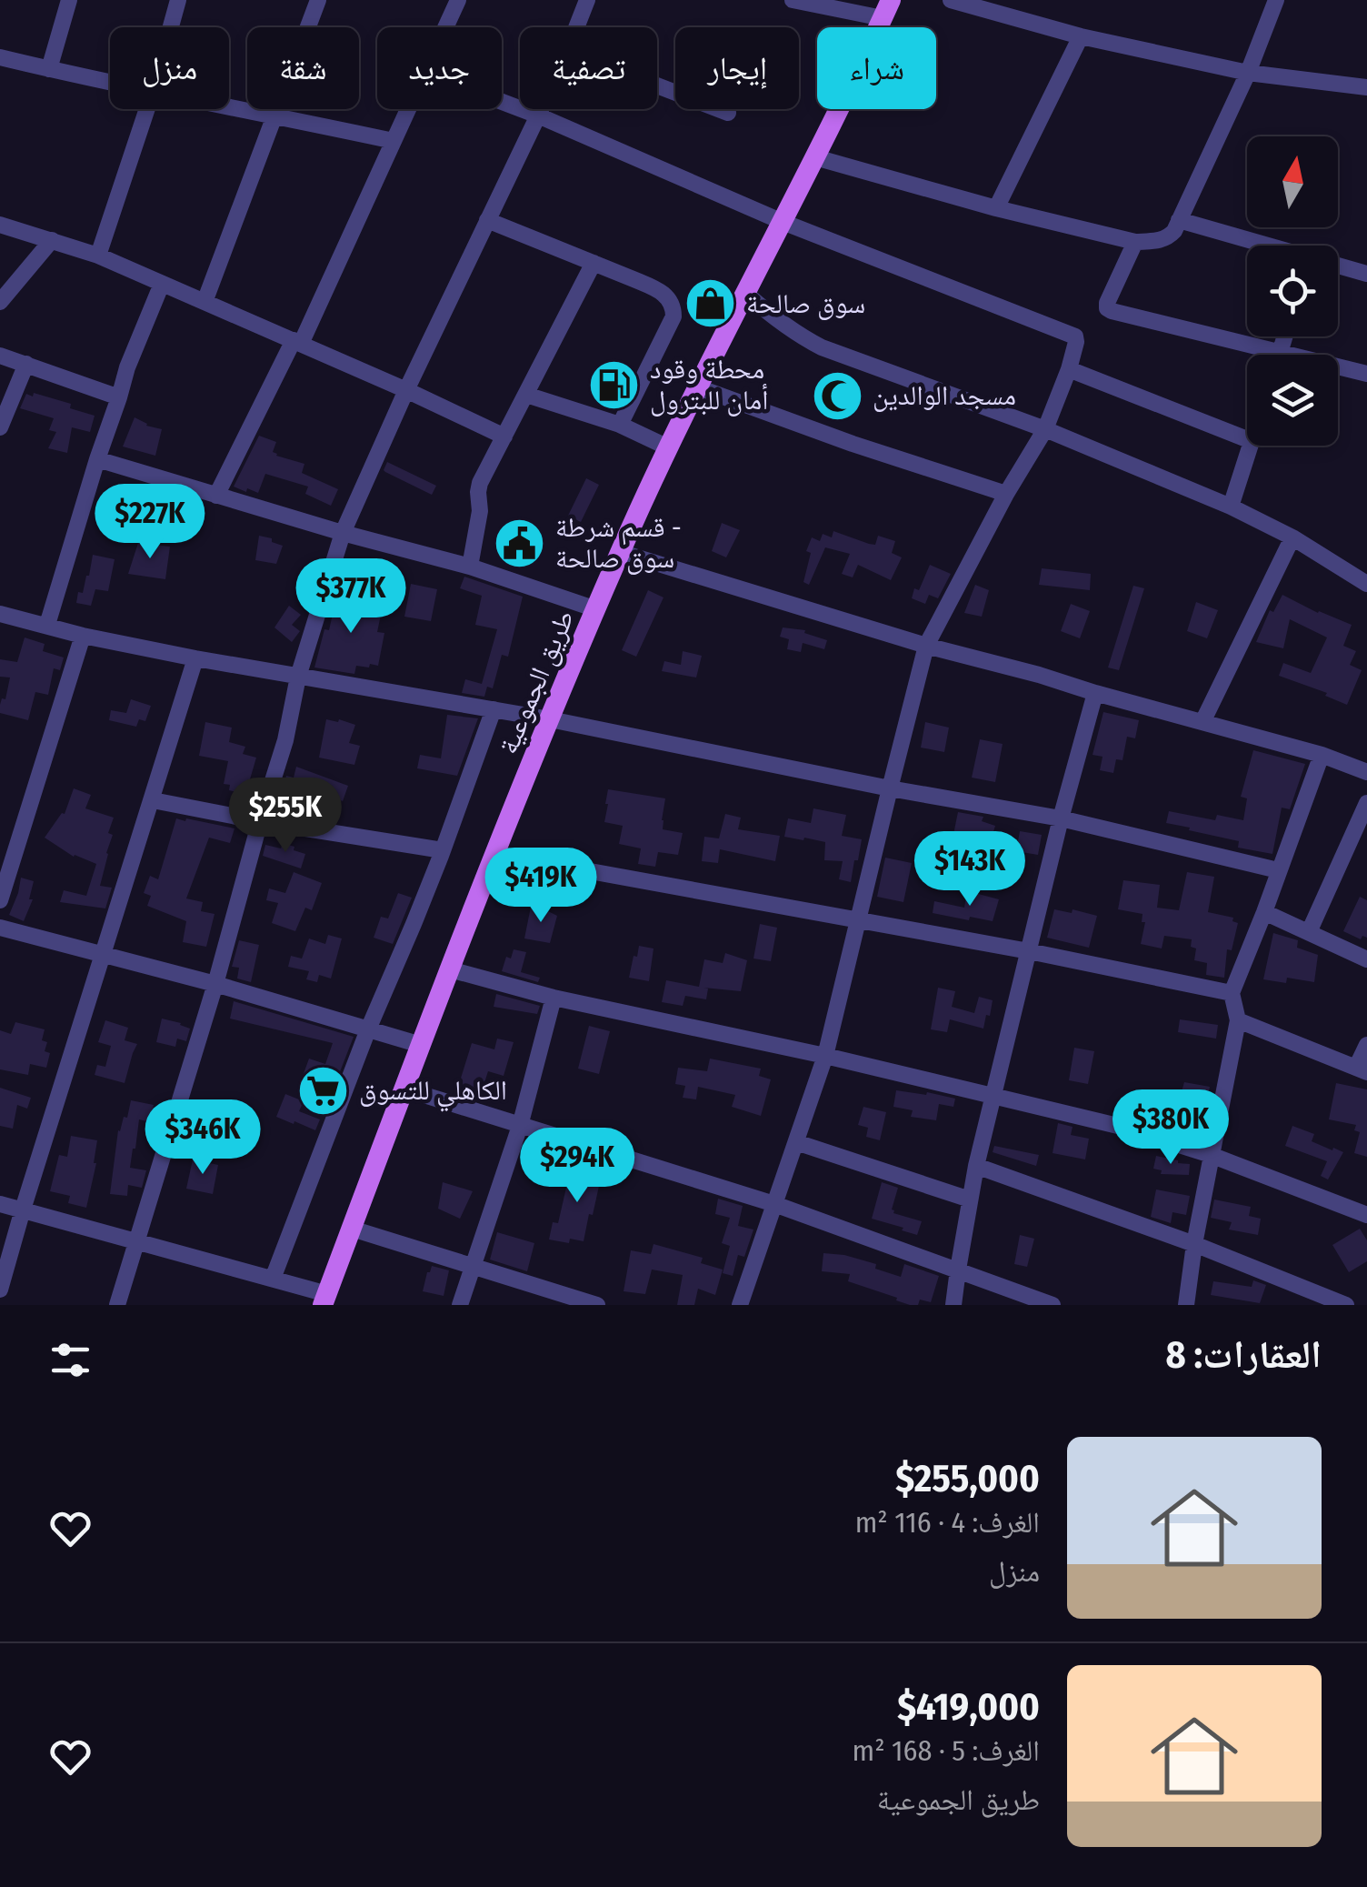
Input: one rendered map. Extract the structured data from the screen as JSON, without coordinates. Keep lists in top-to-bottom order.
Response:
{
  "streets": {
    "main road": ["طريق الجموعية"]
  },
  "places": {
    "shop": ["سوق صالحة"],
    "fuel station": ["محطة وقود أمان للبترول"],
    "mosque": ["مسجد الوالدين"],
    "public building": ["قسم شرطة - سوق صالحة"],
    "supermarket": ["الكاهلي للتسوق"]
  },
  "north": "top",
  "page": {
    "chip": [
      "شراء",
      "إيجار",
      "تصفية",
      "جديد",
      "شقة",
      "منزل"
    ],
    "price": [
      "$227K",
      "$377K",
      "$255K",
      "$143K",
      "$419K",
      "$380K",
      "$346K",
      "$294K"
    ],
    "heading": "العقارات: 8",
    "list": [
      {
        "name": "$255,000",
        "note": "الغرف: 4 · 116 m² · منزل"
      },
      {
        "name": "$419,000",
        "note": "الغرف: 5 · 168 m² · طريق الجموعية"
      }
    ]
  }
}
